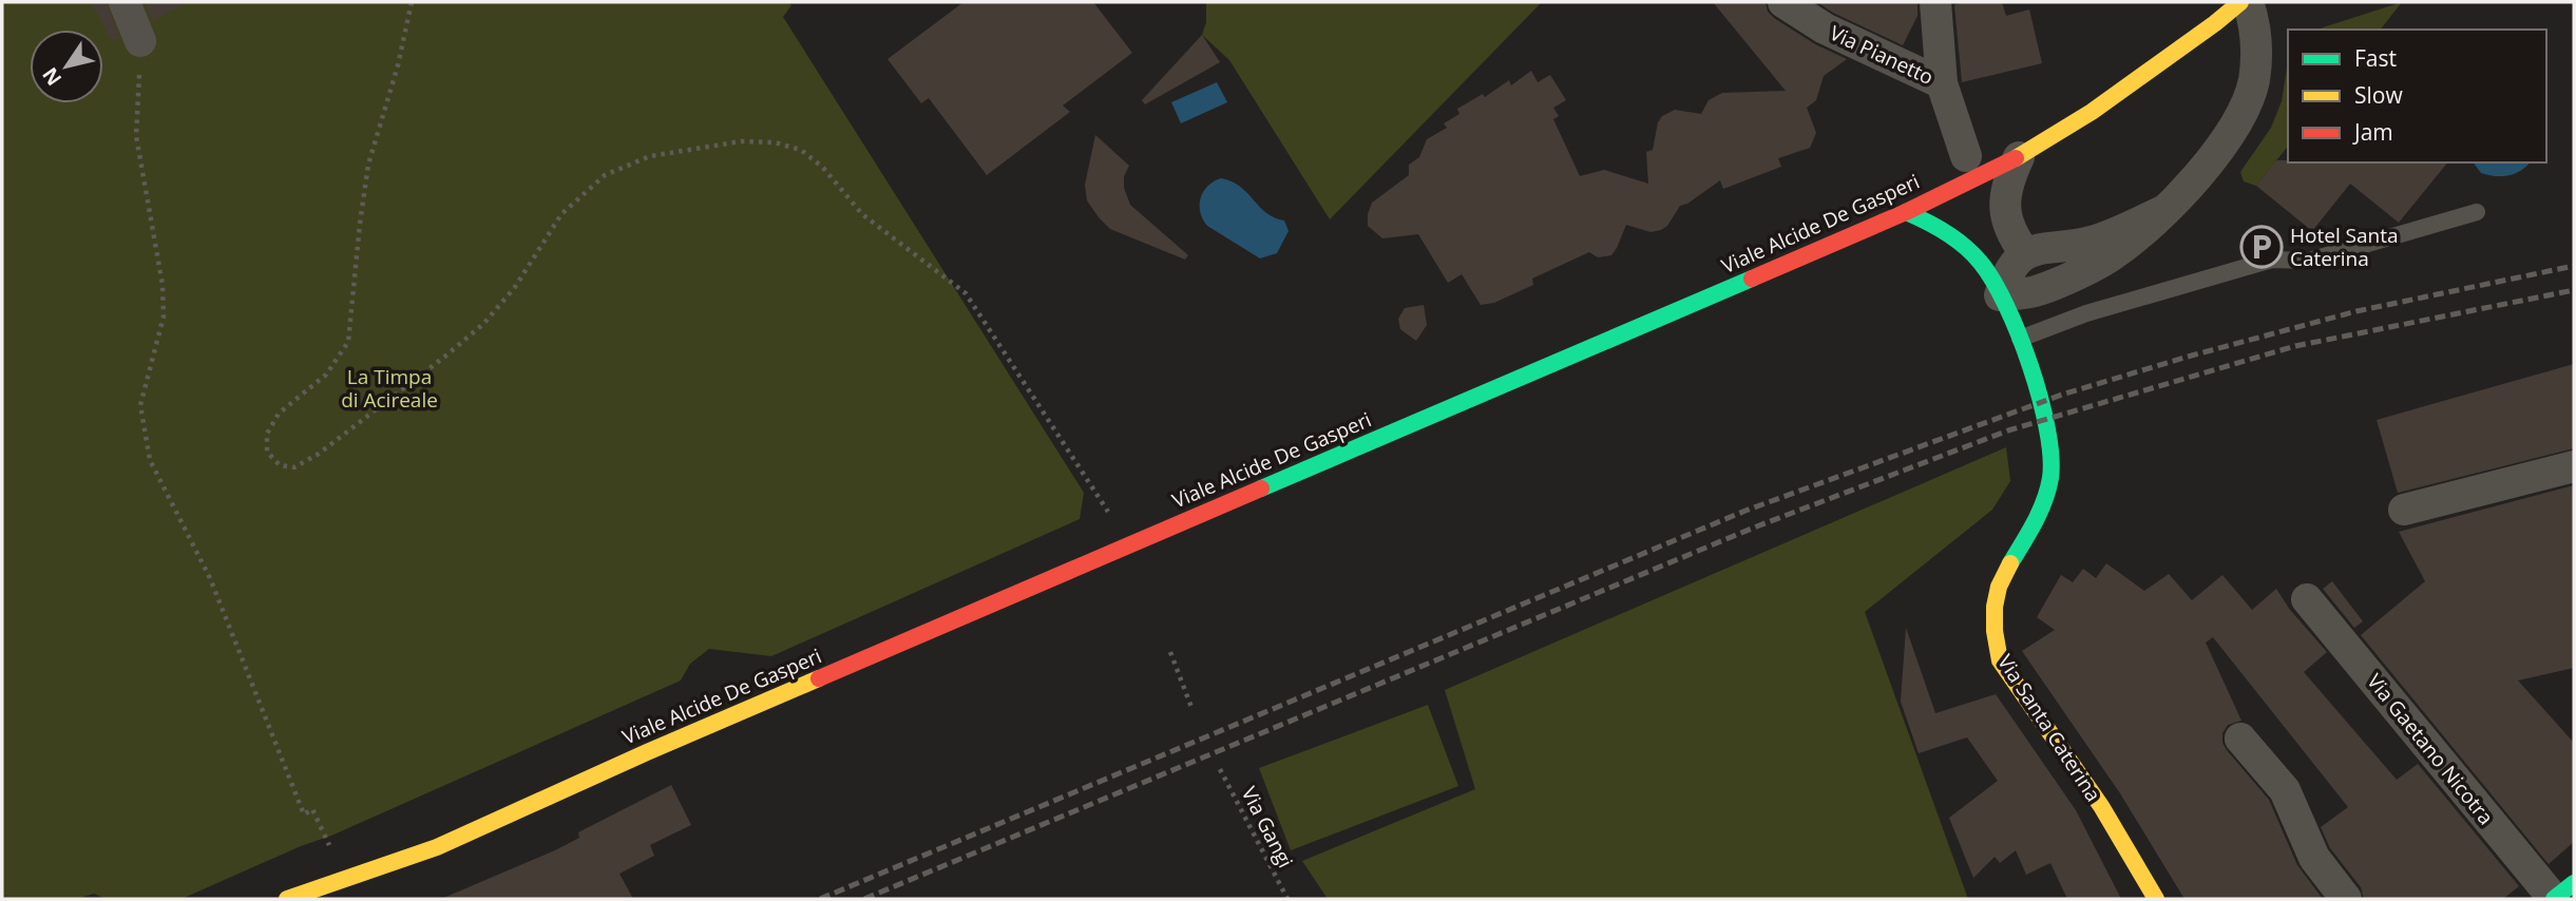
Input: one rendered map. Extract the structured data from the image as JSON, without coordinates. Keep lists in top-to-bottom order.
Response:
{
  "streets": {
    "main road": ["Viale Alcide De Gasperi", "Via Santa Caterina"],
    "street": ["Via Pianetto", "Via Gaetano Nicotra"],
    "path": ["Via Gangi"]
  },
  "crossings": [
    ["Viale Alcide De Gasperi", "Via Santa Caterina"]
  ],
  "parks": ["La Timpa di Acireale"],
  "places": {
    "parking": ["Hotel Santa Caterina"]
  },
  "legend": ["Fast", "Slow", "Jam"],
  "north": "bottom left"
}
